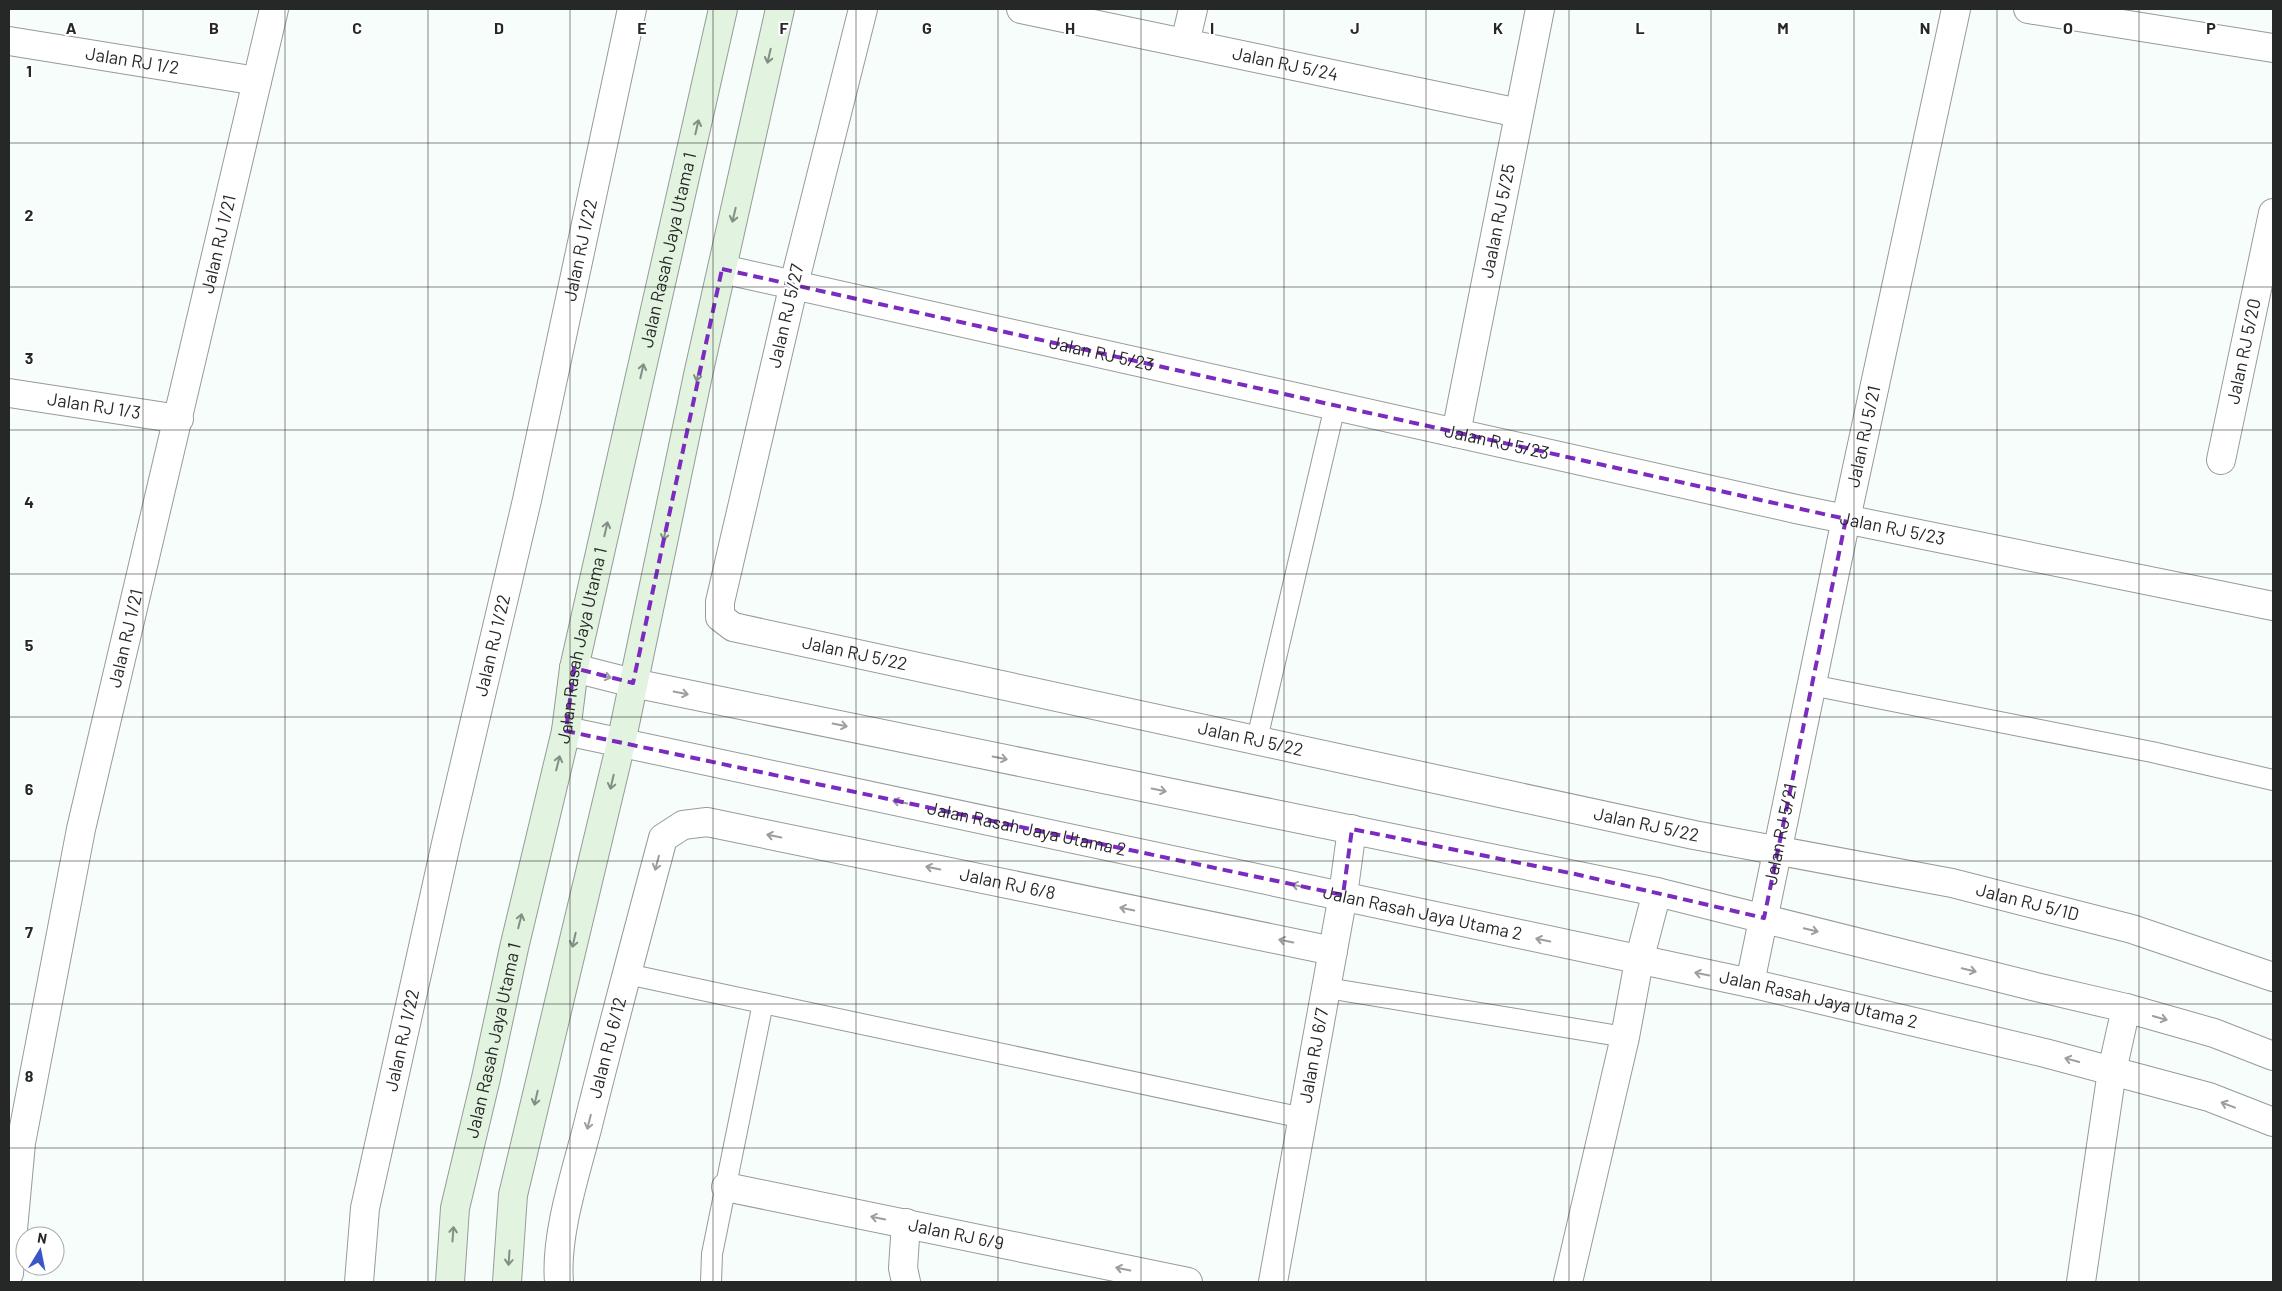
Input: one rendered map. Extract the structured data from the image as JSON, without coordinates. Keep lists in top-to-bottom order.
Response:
{
  "streets": {
    "main road": ["Jalan Rasah Jaya Utama 1"],
    "street": [
      "Jalan RJ 1/2",
      "Jalan RJ 5/24",
      "Jaalan RJ 5/25",
      "Jalan RJ 1/21",
      "Jalan RJ 1/22",
      "Jalan RJ 5/27",
      "Jalan RJ 5/20",
      "Jalan RJ 5/23",
      "Jalan RJ 1/3",
      "Jalan RJ 5/21",
      "Jalan RJ 5/22",
      "Jalan Rasah Jaya Utama 2",
      "Jalan RJ 6/8",
      "Jalan RJ 5/1D",
      "Jalan RJ 6/12",
      "Jalan RJ 6/7",
      "Jalan RJ 6/9"
    ]
  },
  "crossings": [
    ["Jalan RJ 1/2", "Jalan RJ 1/21"],
    ["Jalan RJ 5/24", "Jaalan RJ 5/25"],
    ["Jaalan RJ 5/25", "Jalan RJ 5/23"],
    ["Jalan RJ 1/21", "Jalan RJ 1/3"],
    ["Jalan Rasah Jaya Utama 1", "Jalan Rasah Jaya Utama 2"],
    ["Jalan RJ 5/27", "Jalan RJ 5/23"],
    ["Jalan RJ 5/27", "Jalan RJ 5/22"],
    ["Jalan RJ 5/23", "Jalan RJ 5/21"],
    ["Jalan RJ 5/21", "Jalan RJ 5/22"],
    ["Jalan RJ 5/21", "Jalan Rasah Jaya Utama 2"],
    ["Jalan RJ 5/21", "Jalan RJ 5/1D"],
    ["Jalan RJ 5/22", "Jalan RJ 5/1D"],
    ["Jalan Rasah Jaya Utama 2", "Jalan RJ 6/7"],
    ["Jalan RJ 6/8", "Jalan RJ 6/12"],
    ["Jalan RJ 6/8", "Jalan RJ 6/7"]
  ],
  "one_way": ["Jalan RJ 6/12", "Jalan RJ 6/9"],
  "north": "top",
  "grid": {
    "columns": [
      "A",
      "B",
      "C",
      "D",
      "E",
      "F",
      "G",
      "H",
      "I",
      "J",
      "K",
      "L",
      "M",
      "N",
      "O",
      "P"
    ],
    "rows": [
      "1",
      "2",
      "3",
      "4",
      "5",
      "6",
      "7",
      "8"
    ]
  }
}
